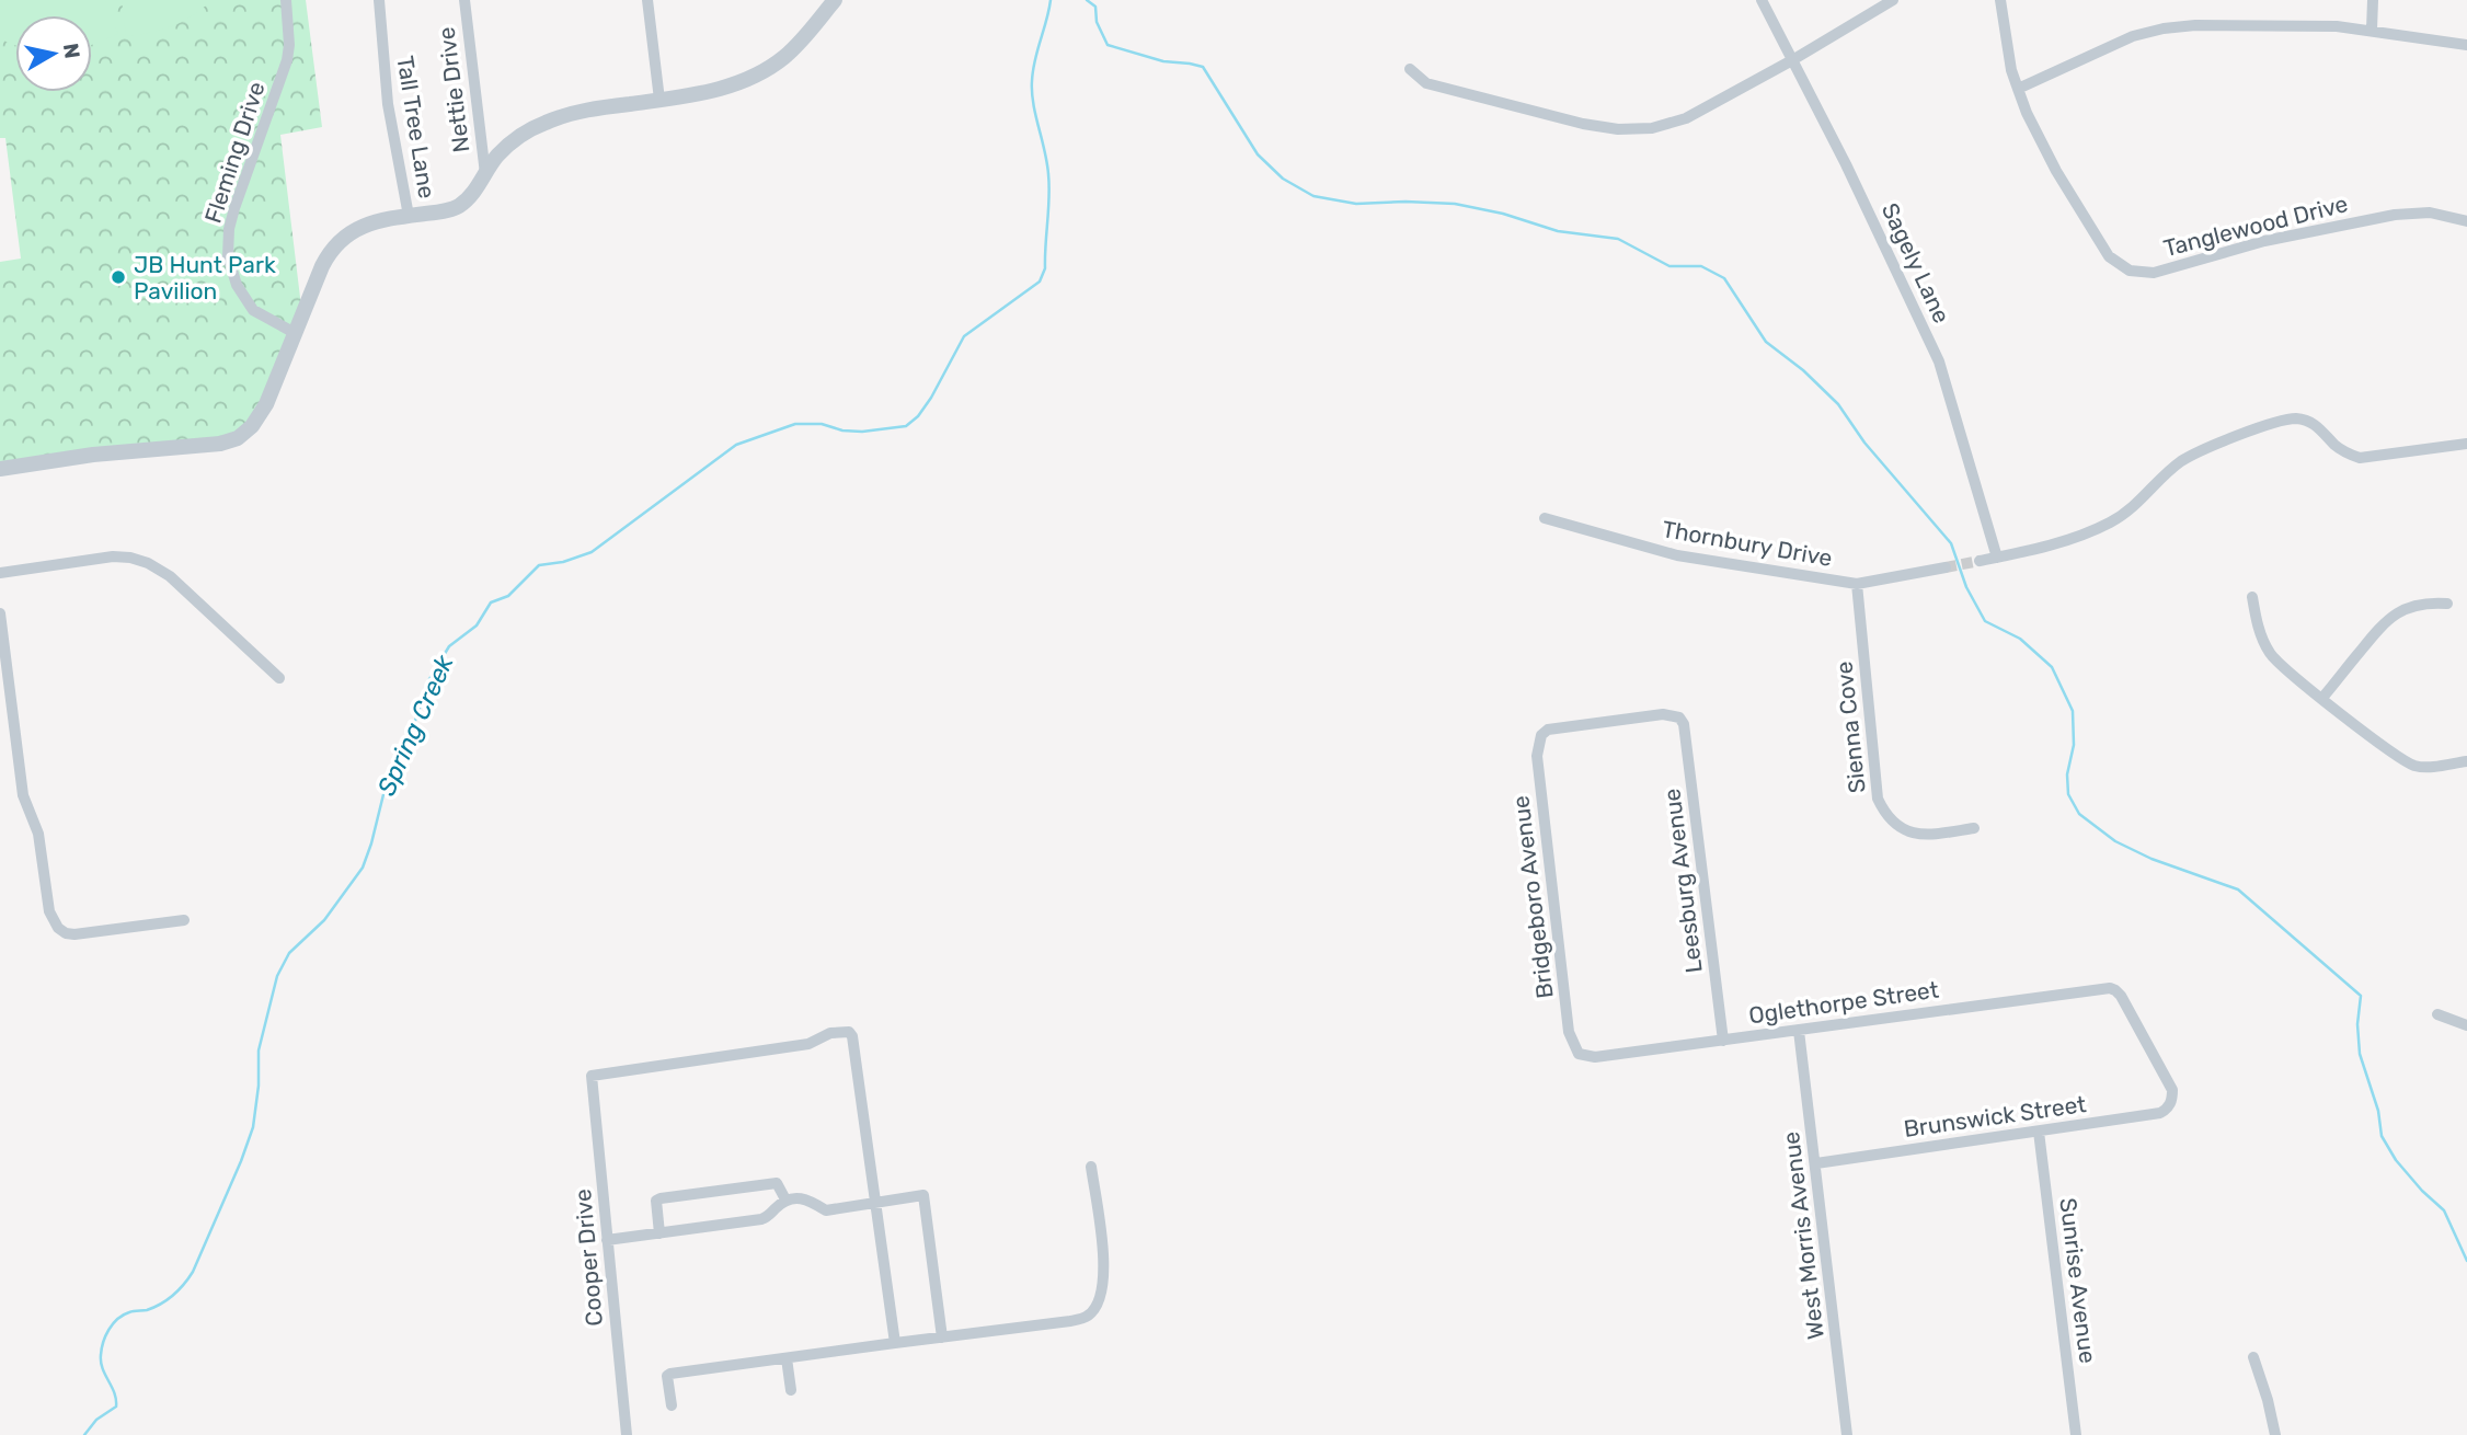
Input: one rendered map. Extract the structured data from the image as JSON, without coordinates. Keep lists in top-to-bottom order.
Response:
{
  "streets": {
    "street": [
      "Nettie Drive",
      "Tall Tree Lane",
      "Fleming Drive",
      "Tanglewood Drive",
      "Sagely Lane",
      "Thornbury Drive",
      "Sienna Cove",
      "Leesburg Avenue",
      "Bridgeboro Avenue",
      "Oglethorpe Street",
      "Brunswick Street",
      "West Morris Avenue",
      "Cooper Drive",
      "Sunrise Avenue"
    ]
  },
  "crossings": [
    ["Thornbury Drive", "Sienna Cove"],
    ["Leesburg Avenue", "Bridgeboro Avenue"],
    ["Leesburg Avenue", "Oglethorpe Street"],
    ["Bridgeboro Avenue", "Oglethorpe Street"],
    ["Oglethorpe Street", "Brunswick Street"],
    ["Oglethorpe Street", "West Morris Avenue"],
    ["Brunswick Street", "West Morris Avenue"],
    ["Brunswick Street", "Sunrise Avenue"]
  ],
  "water": ["Spring Creek"],
  "places": ["JB Hunt Park Pavilion"],
  "north": "right"
}
